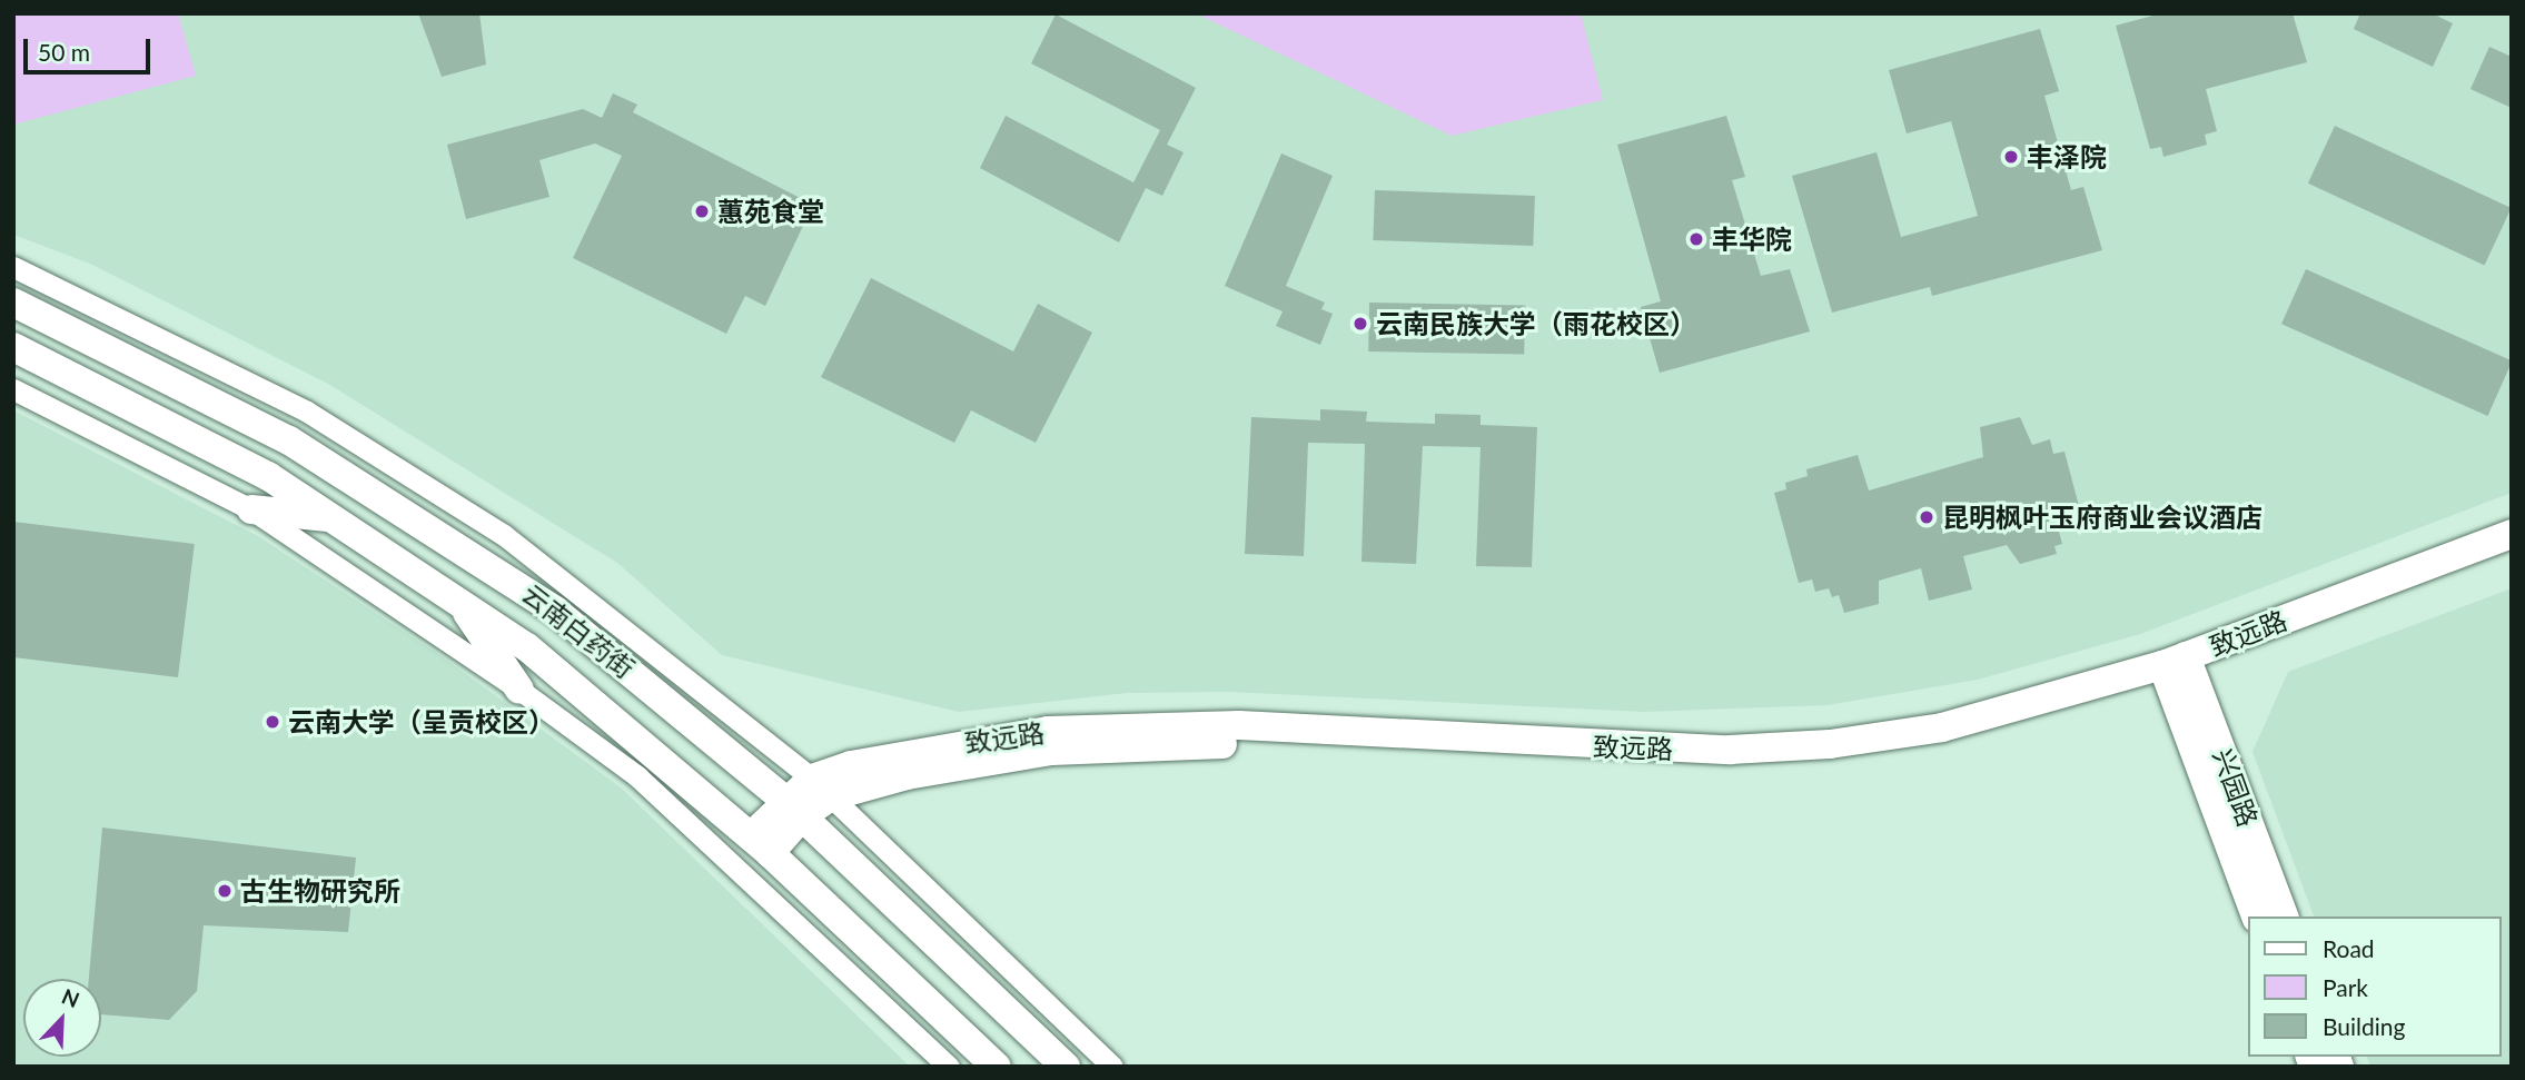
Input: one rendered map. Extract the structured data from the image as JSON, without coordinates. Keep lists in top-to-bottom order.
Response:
{
  "streets": {
    "main road": ["云南白药街", "致远路", "兴园路"]
  },
  "crossings": [
    ["云南白药街", "致远路"],
    ["致远路", "兴园路"]
  ],
  "places": [
    "丰泽院",
    "蕙苑食堂",
    "丰华院",
    "云南民族大学（雨花校区）",
    "昆明枫叶玉府商业会议酒店",
    "云南大学（呈贡校区）",
    "古生物研究所"
  ],
  "legend": ["Road", "Park", "Building"],
  "scale_bar": "50 m",
  "north": "top right"
}
